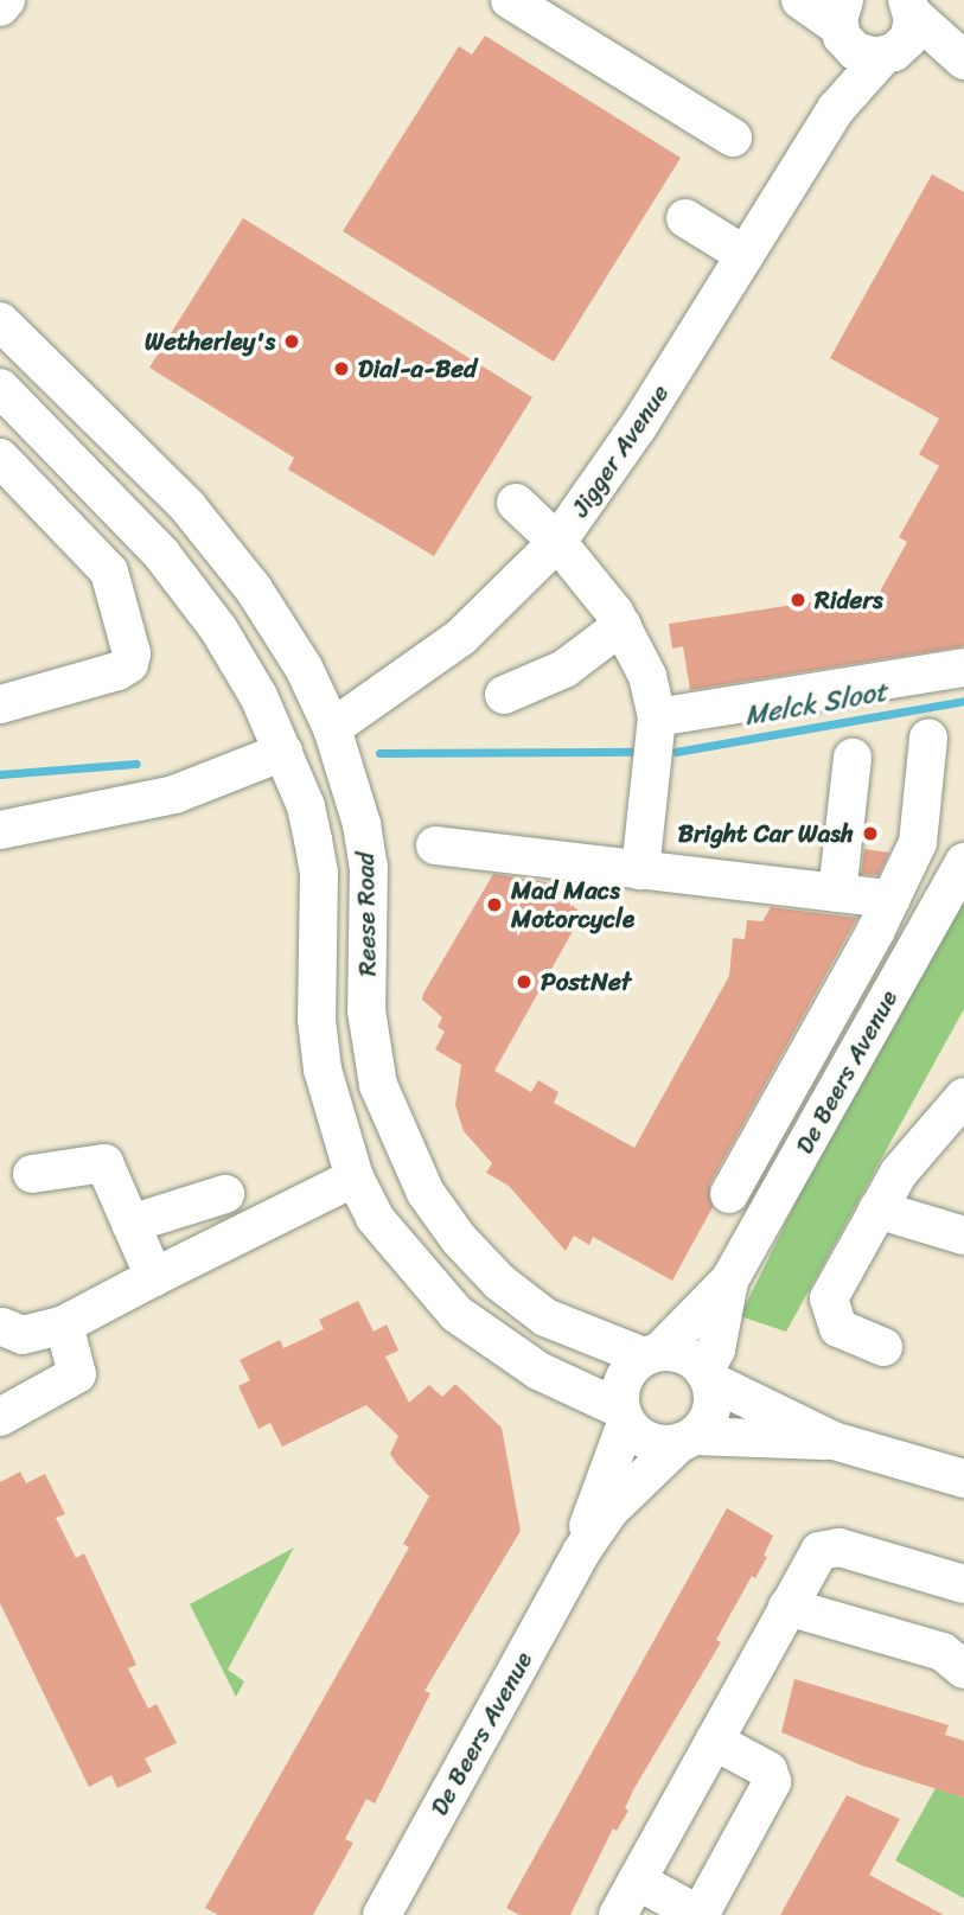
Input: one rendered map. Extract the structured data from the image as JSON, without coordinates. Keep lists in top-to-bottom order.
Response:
{
  "streets": {
    "street": ["Jigger Avenue", "Reese Road", "De Beers Avenue"]
  },
  "crossings": [
    ["Jigger Avenue", "Reese Road"],
    ["Reese Road", "De Beers Avenue"]
  ],
  "water": ["Melck Sloot"],
  "places": [
    "Wetherley's",
    "Dial-a-Bed",
    "Riders",
    "Bright Car Wash",
    "Mad Macs Motorcycle",
    "PostNet"
  ]
}
